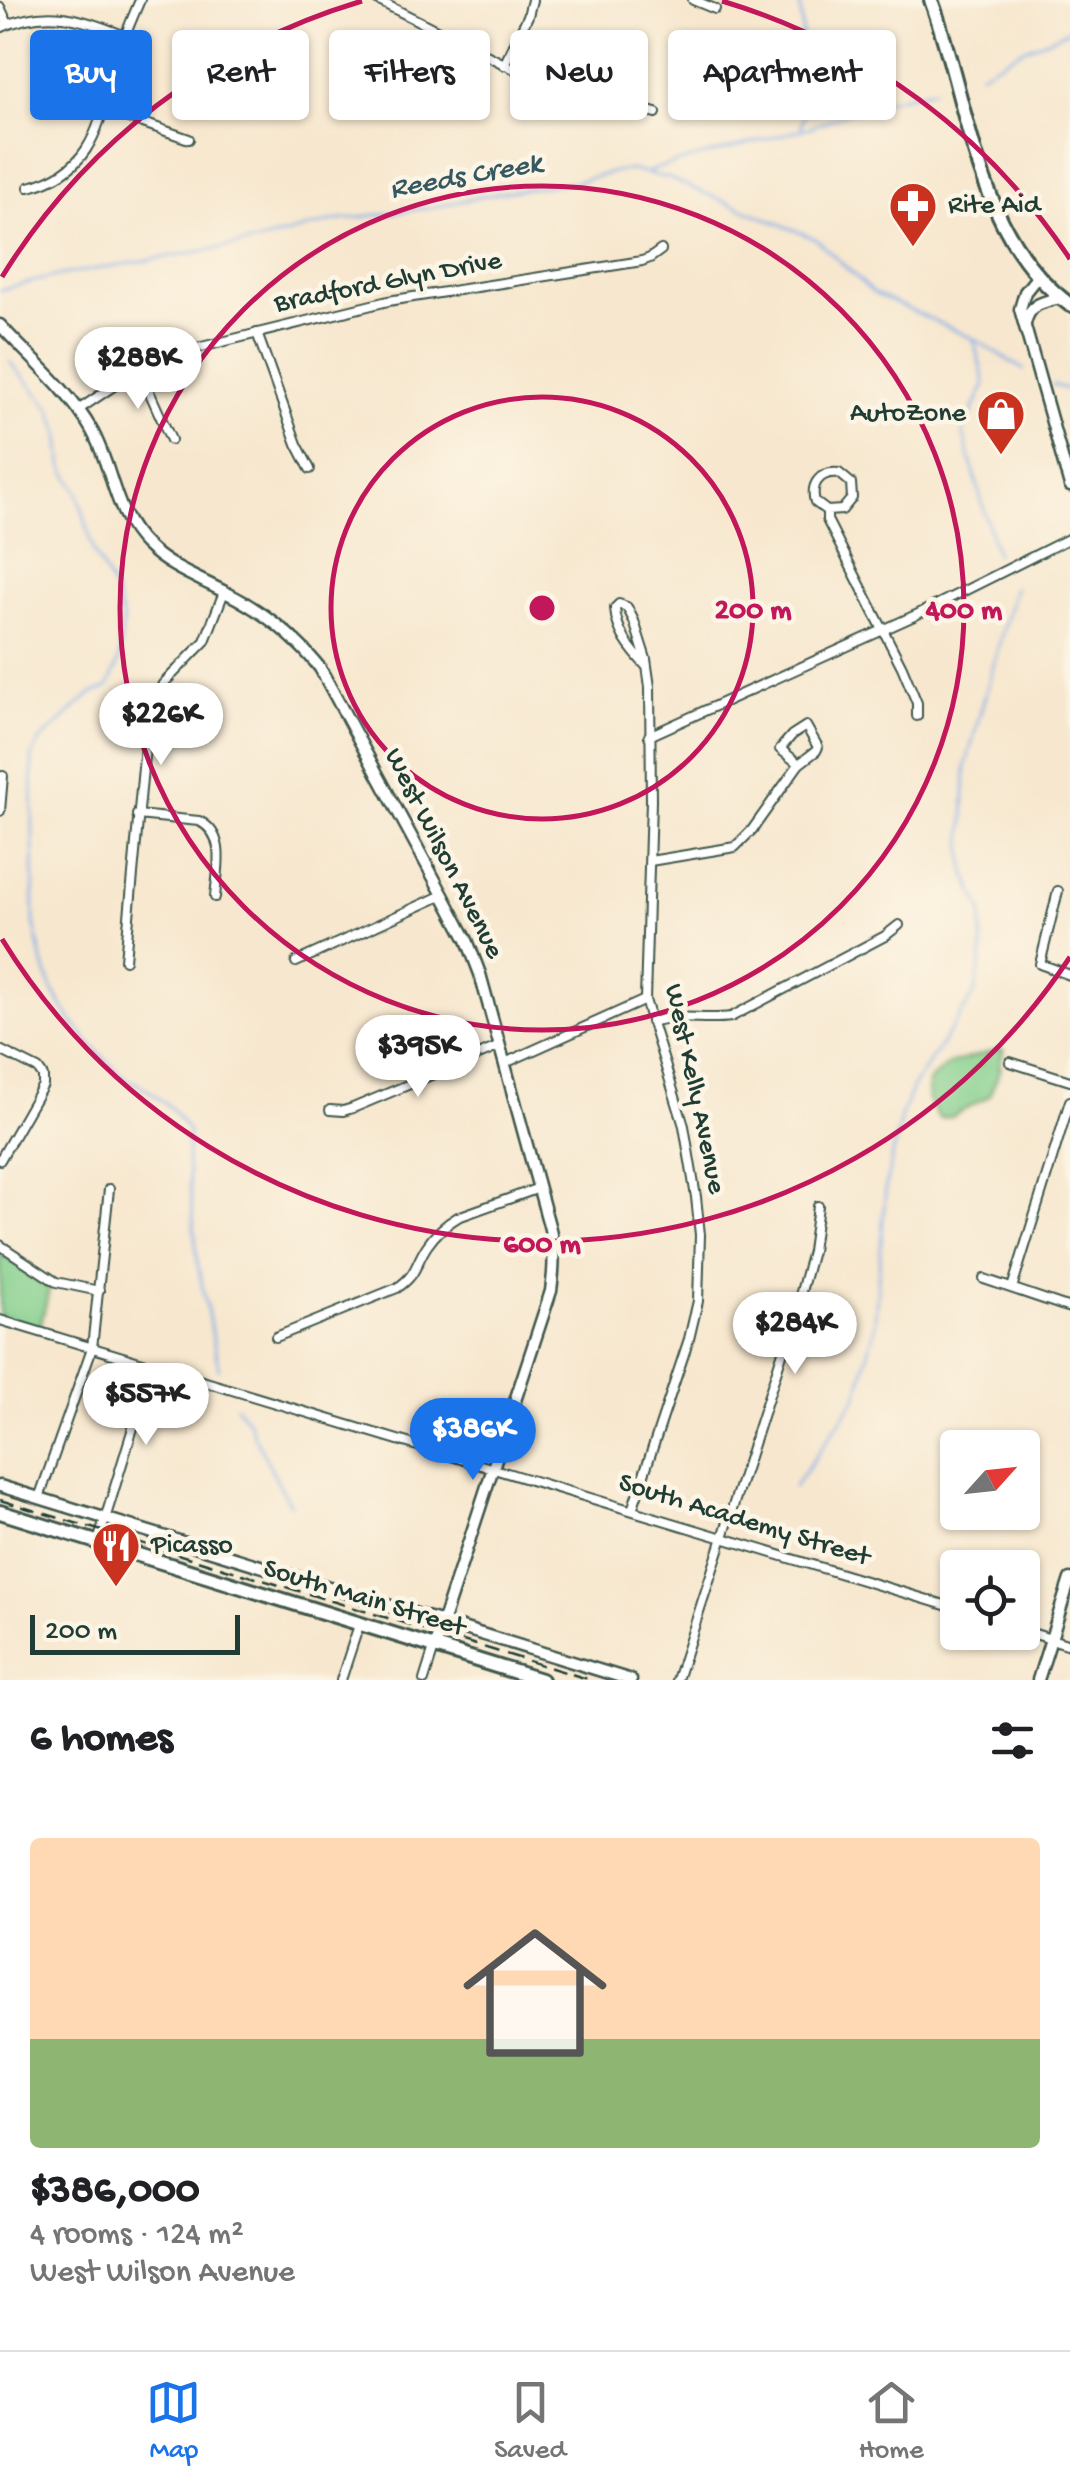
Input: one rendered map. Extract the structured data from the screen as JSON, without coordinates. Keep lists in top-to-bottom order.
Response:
{
  "streets": {
    "main road": ["South Main Street"],
    "street": [
      "Bradford Glyn Drive",
      "West Wilson Avenue",
      "West Kelly Avenue",
      "South Academy Street"
    ]
  },
  "crossings": [
    ["Bradford Glyn Drive", "West Wilson Avenue"],
    ["West Wilson Avenue", "South Academy Street"],
    ["West Wilson Avenue", "South Main Street"],
    ["West Kelly Avenue", "South Academy Street"]
  ],
  "water": ["Reeds Creek"],
  "places": {
    "pharmacy": ["Rite Aid"],
    "shop": ["AutoZone"],
    "restaurant": ["Picasso"]
  },
  "scale_bar": "200 m",
  "north": "top right",
  "page": {
    "chip": [
      "Buy",
      "Rent",
      "Filters",
      "New",
      "Apartment"
    ],
    "price": [
      "$288K",
      "$226K",
      "$395K",
      "$284K",
      "$557K",
      "$386K"
    ],
    "scale": "200 m",
    "heading": "6 homes",
    "list": [
      {
        "name": "$386,000",
        "note": "4 rooms · 124 m² · West Wilson Avenue"
      }
    ],
    "tabs": ["Map", "Saved", "Home"]
  },
  "rings": ["200 m", "400 m", "600 m"]
}
